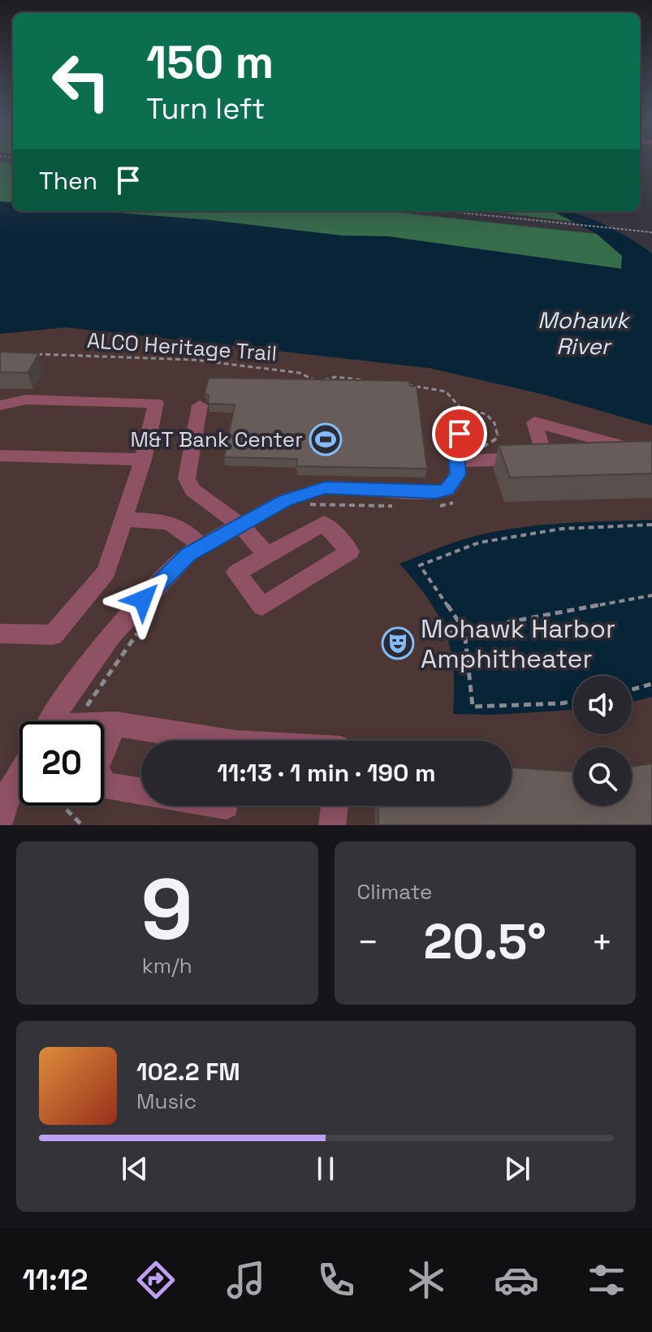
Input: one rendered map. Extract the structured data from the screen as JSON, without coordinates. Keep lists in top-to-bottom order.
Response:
{
  "streets": {
    "path": ["ALCO Heritage Trail"]
  },
  "water": ["Mohawk River"],
  "places": {
    "sports": ["M&T Bank Center"],
    "theatre": ["Mohawk Harbor Amphitheater"]
  },
  "page": {
    "turn": ["150 m", "Turn left"],
    "then": "Then",
    "limit": "20",
    "trip": "11:13 · 1 min · 190 m",
    "tile": [
      ["9", "km/h"],
      "Climate"
    ],
    "heat": ["−", "20.5°", "+"],
    "song": ["102.2 FM", "Music"],
    "tabs": "11:12"
  }
}
